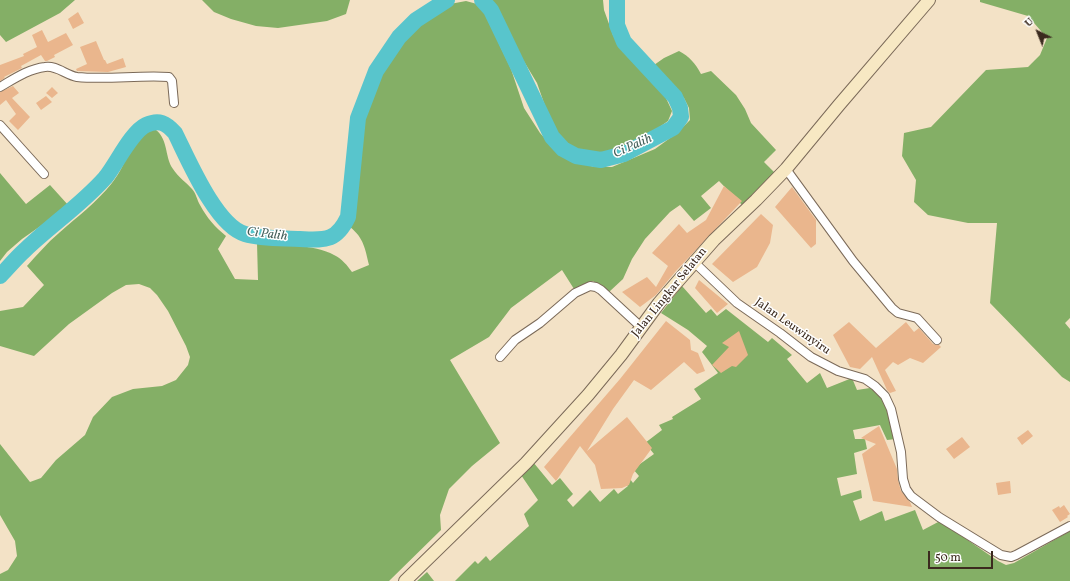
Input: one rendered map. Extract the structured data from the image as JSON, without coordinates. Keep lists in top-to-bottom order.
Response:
{
  "streets": {
    "street": ["Jalan Lingkar Selatan", "Jalan Leuwinyiru"]
  },
  "crossings": [
    ["Jalan Lingkar Selatan", "Jalan Leuwinyiru"]
  ],
  "water": ["Ci Palih"],
  "scale_bar": "50 m",
  "north": "top left"
}
